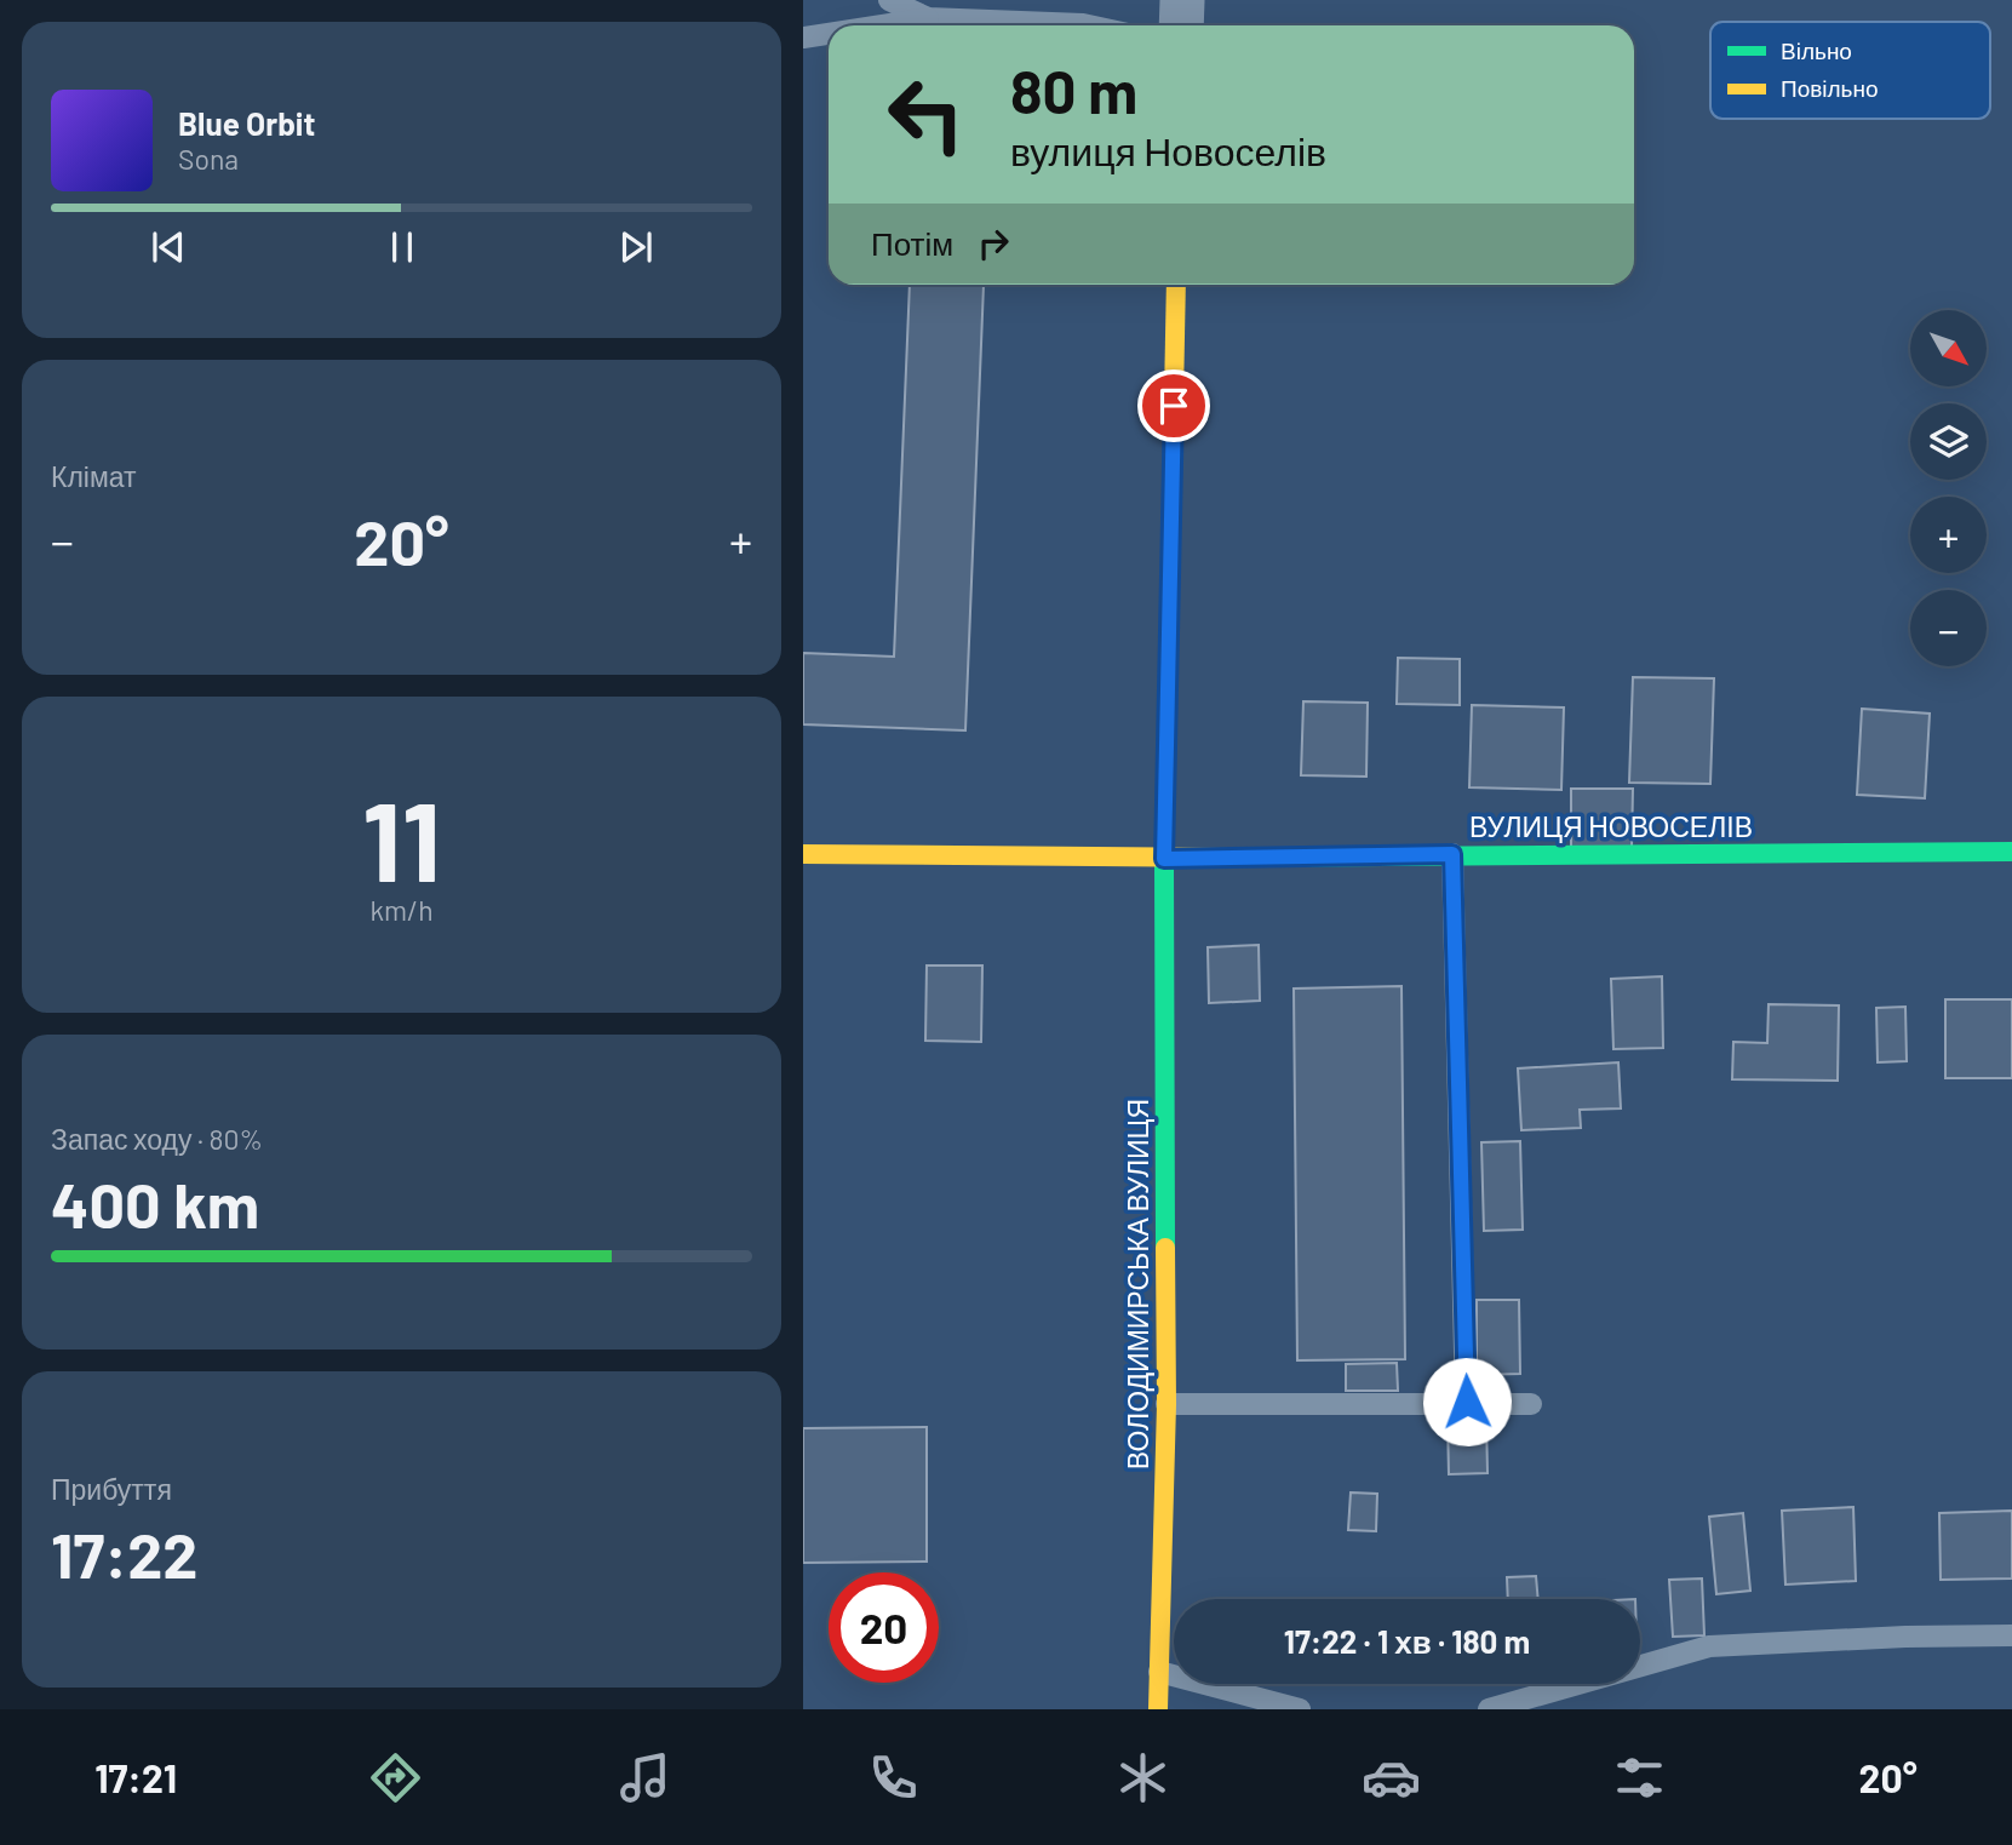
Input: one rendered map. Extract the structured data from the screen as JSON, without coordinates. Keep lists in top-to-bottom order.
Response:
{
  "streets": {
    "street": ["ВУЛИЦЯ НОВОСЕЛІВ", "ВОЛОДИМИРСЬКА ВУЛИЦЯ"]
  },
  "crossings": [
    ["ВУЛИЦЯ НОВОСЕЛІВ", "ВОЛОДИМИРСЬКА ВУЛИЦЯ"]
  ],
  "legend": ["Вільно", "Повільно"],
  "north": "bottom right",
  "page": {
    "turn": ["80 m", "вулиця Новоселів"],
    "song": ["Blue Orbit", "Sona"],
    "then": "Потім",
    "map_buttons": ["+", "−"],
    "tile": [
      "Клімат",
      ["11", "km/h"],
      ["Запас ходу · 80%", "400 km"],
      ["Прибуття", "17:22"]
    ],
    "heat": ["−", "20°", "+"],
    "limit": "20",
    "trip": "17:22 · 1 хв · 180 m",
    "tabs": ["17:21", "20°"]
  }
}
